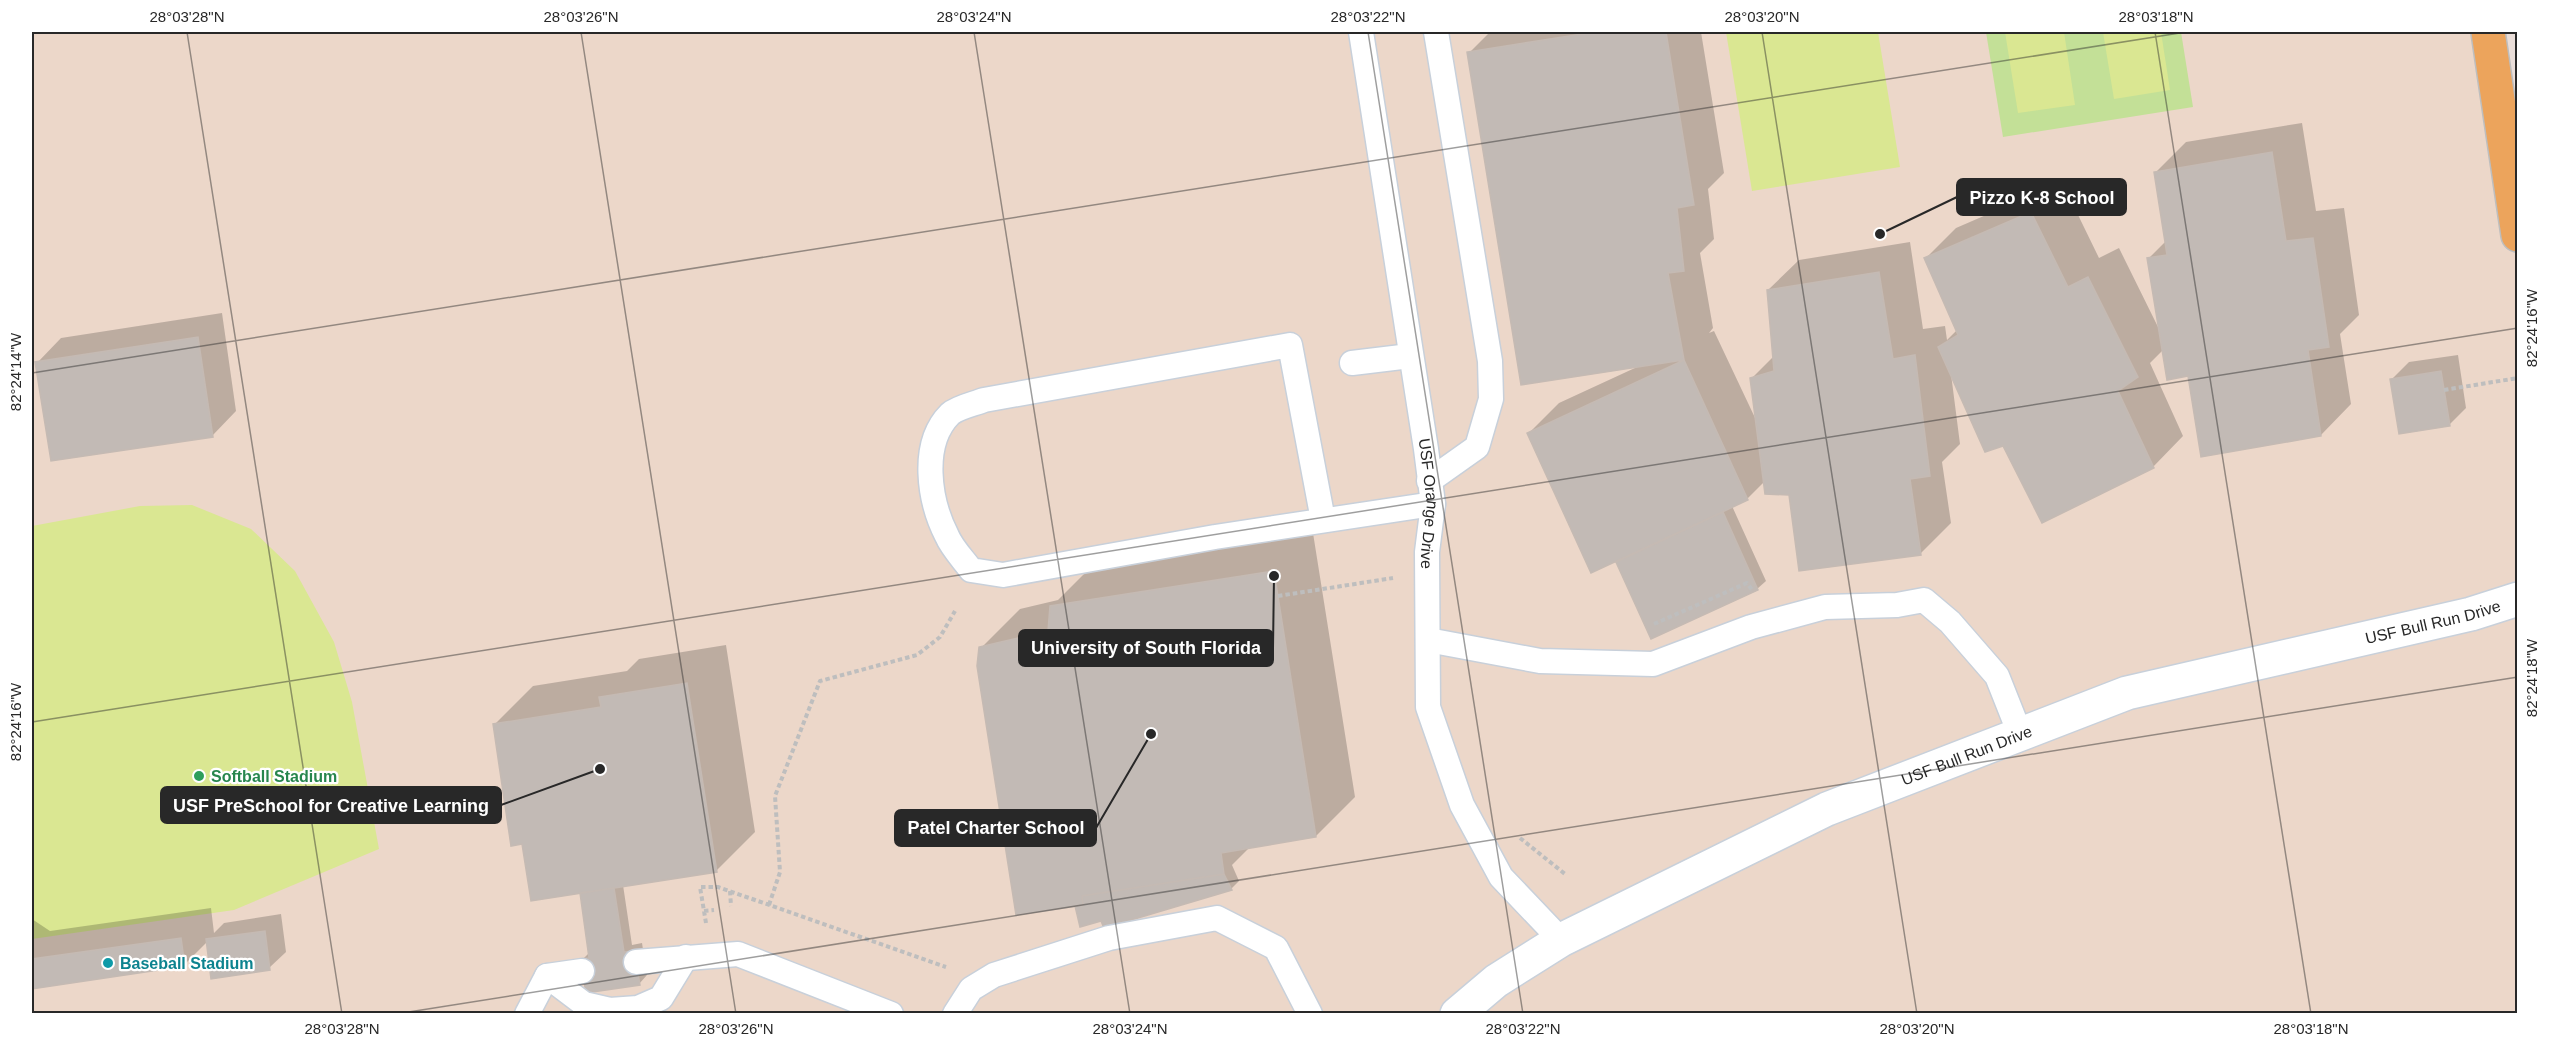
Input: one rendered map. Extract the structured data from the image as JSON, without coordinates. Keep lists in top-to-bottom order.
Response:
{
  "streets": {
    "street": ["USF Bull Run Drive"],
    "lane": ["USF Orange Drive"]
  },
  "crossings": [
    ["USF Orange Drive", "USF Bull Run Drive"]
  ],
  "places": [
    "Pizzo K-8 School",
    "University of South Florida",
    "Patel Charter School",
    "USF PreSchool for Creative Learning",
    "Softball Stadium",
    "Baseball Stadium"
  ],
  "coordinates": [
    "28°03'28\"N",
    "28°03'26\"N",
    "28°03'24\"N",
    "28°03'22\"N",
    "28°03'20\"N",
    "28°03'18\"N",
    "82°24'16\"W",
    "82°24'14\"W",
    "82°24'18\"W"
  ]
}
